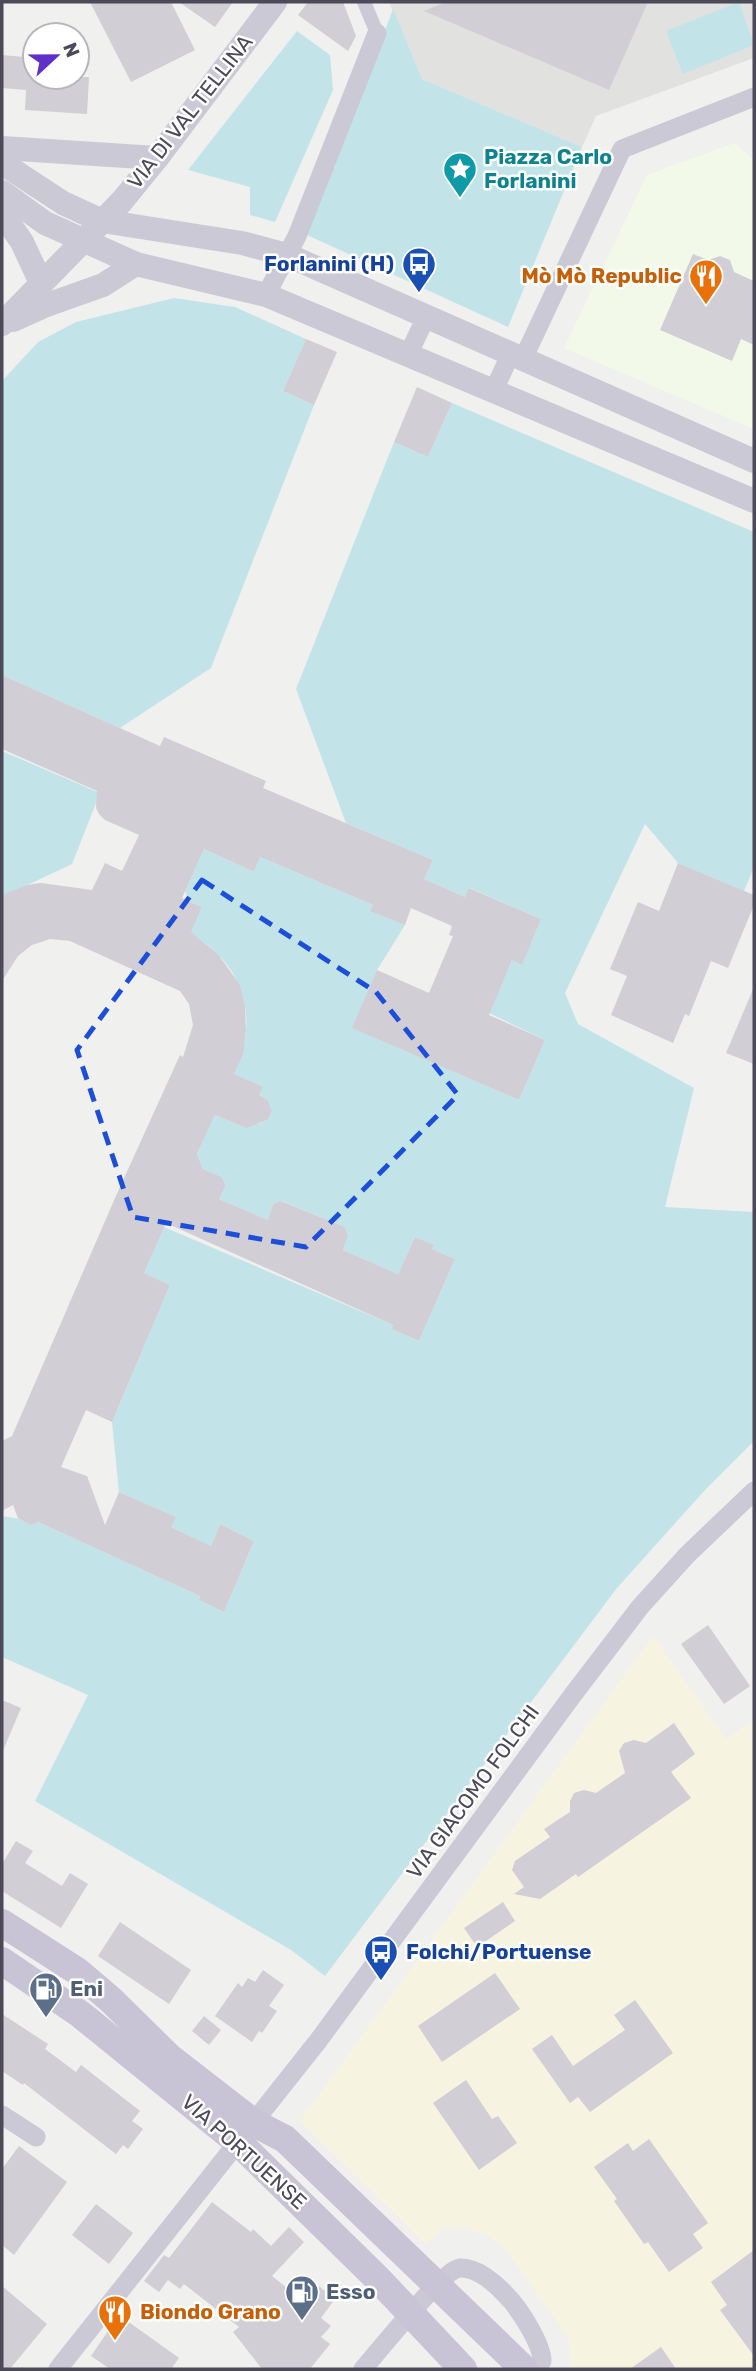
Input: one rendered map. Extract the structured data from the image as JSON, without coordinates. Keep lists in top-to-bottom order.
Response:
{
  "streets": {
    "main road": ["VIA PORTUENSE"],
    "street": ["VIA DI VAL TELLINA", "VIA GIACOMO FOLCHI"]
  },
  "crossings": [
    ["VIA GIACOMO FOLCHI", "VIA PORTUENSE"]
  ],
  "places": {
    "place": ["Piazza Carlo Forlanini"],
    "bus stop": ["Forlanini (H)", "Folchi/Portuense"],
    "restaurant": ["Mò Mò Republic", "Biondo Grano"],
    "fuel station": ["Eni", "Esso"]
  },
  "north": "right"
}
